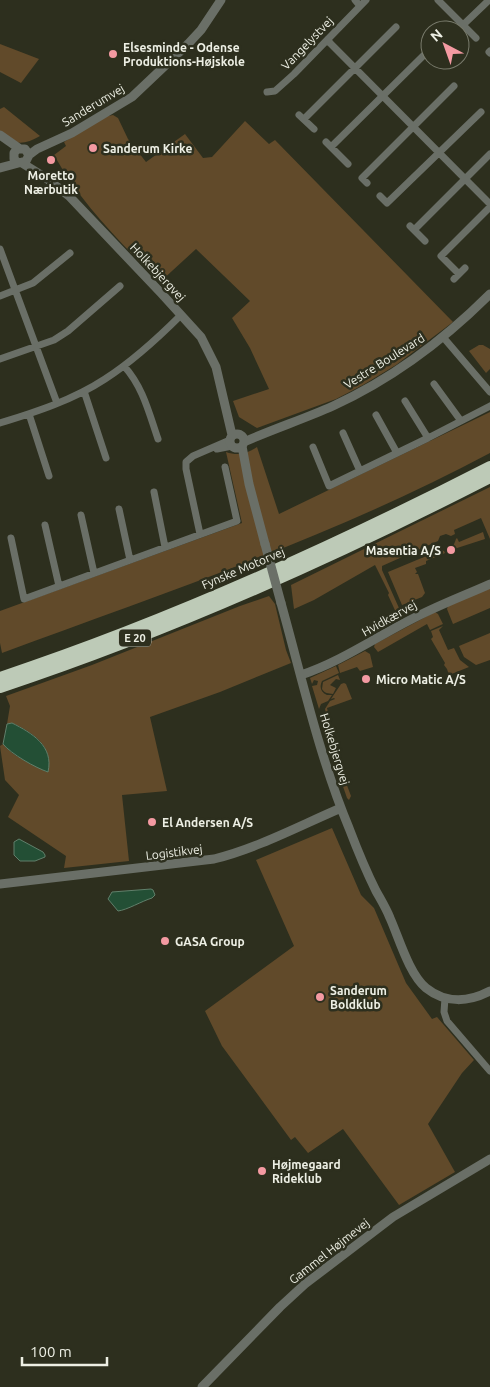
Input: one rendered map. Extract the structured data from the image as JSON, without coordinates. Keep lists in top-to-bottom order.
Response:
{
  "streets": {
    "highway": ["Fynske Motorvej", "E 20"],
    "street": [
      "Vangelystvej",
      "Sanderumvej",
      "Holkebjergvej",
      "Vestre Boulevard",
      "Hvidkærvej",
      "Logistikvej",
      "Gammel Højmevej"
    ]
  },
  "crossings": [
    ["Sanderumvej", "Holkebjergvej"],
    ["Holkebjergvej", "Vestre Boulevard"],
    ["Holkebjergvej", "Hvidkærvej"],
    ["Holkebjergvej", "Logistikvej"]
  ],
  "places": [
    "Elsesminde - Odense Produktions-Højskole",
    "Sanderum Kirke",
    "Moretto Nærbutik",
    "Masentia A/S",
    "Micro Matic A/S",
    "El Andersen A/S",
    "GASA Group",
    "Sanderum Boldklub",
    "Højmegaard Rideklub"
  ],
  "scale_bar": "100 m",
  "north": "top left"
}
